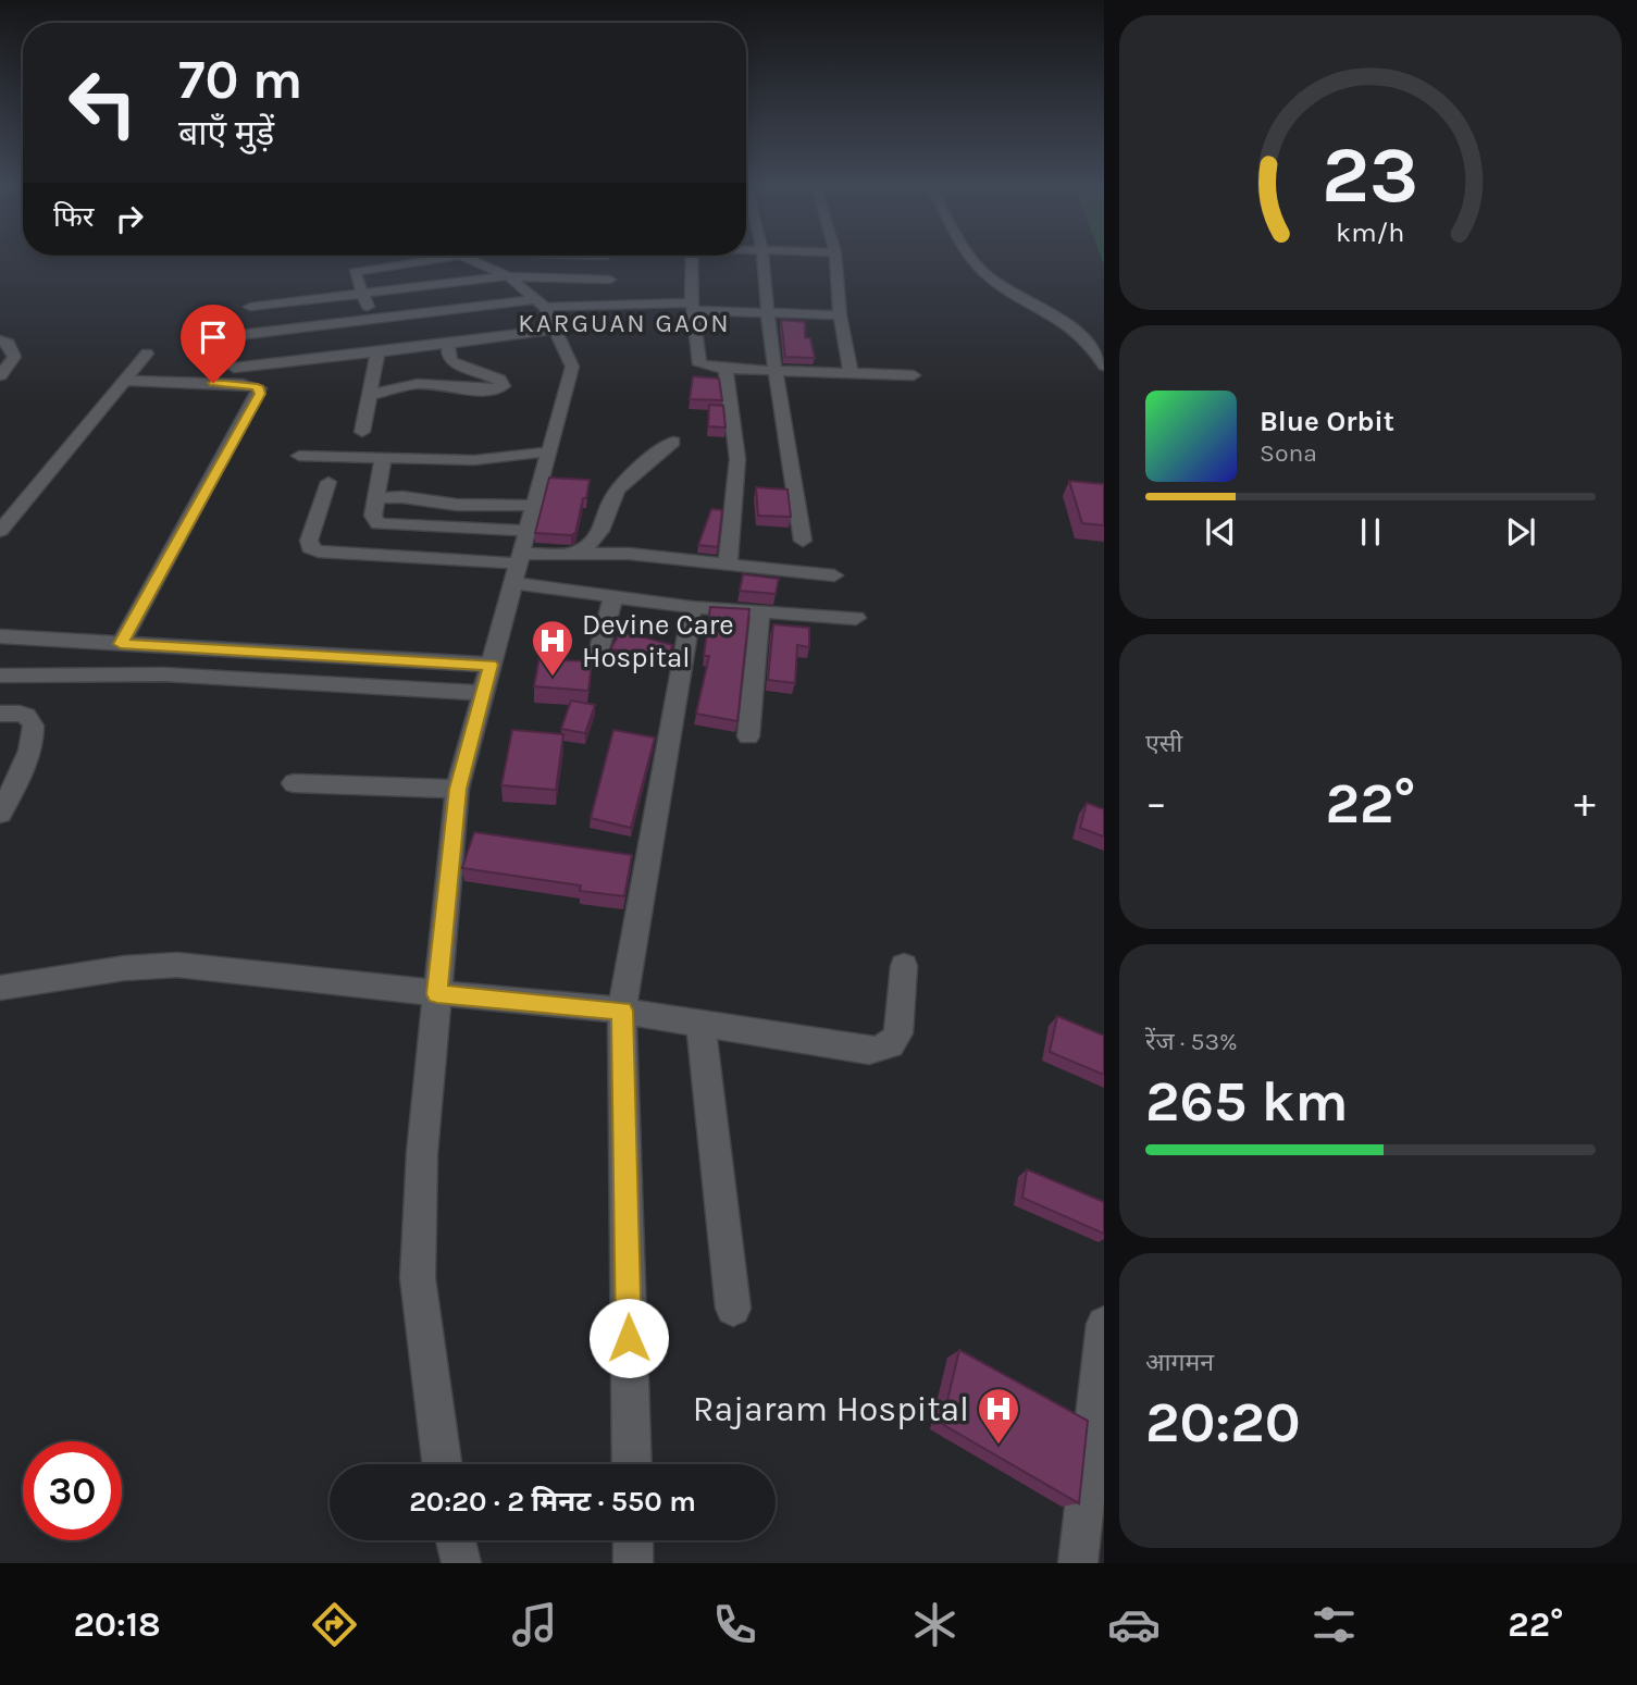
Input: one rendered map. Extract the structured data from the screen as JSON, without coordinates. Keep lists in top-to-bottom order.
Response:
{
  "districts": ["KARGUAN GAON"],
  "places": {
    "hospital": ["Devine Care Hospital", "Rajaram Hospital"]
  },
  "page": {
    "turn": ["70 m", "बाएँ मुड़ें"],
    "then": "फिर",
    "song": ["Blue Orbit", "Sona"],
    "tile": [
      "एसी",
      ["रेंज · 53%", "265 km"],
      ["आगमन", "20:20"]
    ],
    "heat": ["−", "22°", "+"],
    "limit": "30",
    "trip": "20:20 · 2 मिनट · 550 m",
    "tabs": ["20:18", "22°"],
    "gauge": ["23", "km/h"]
  }
}
